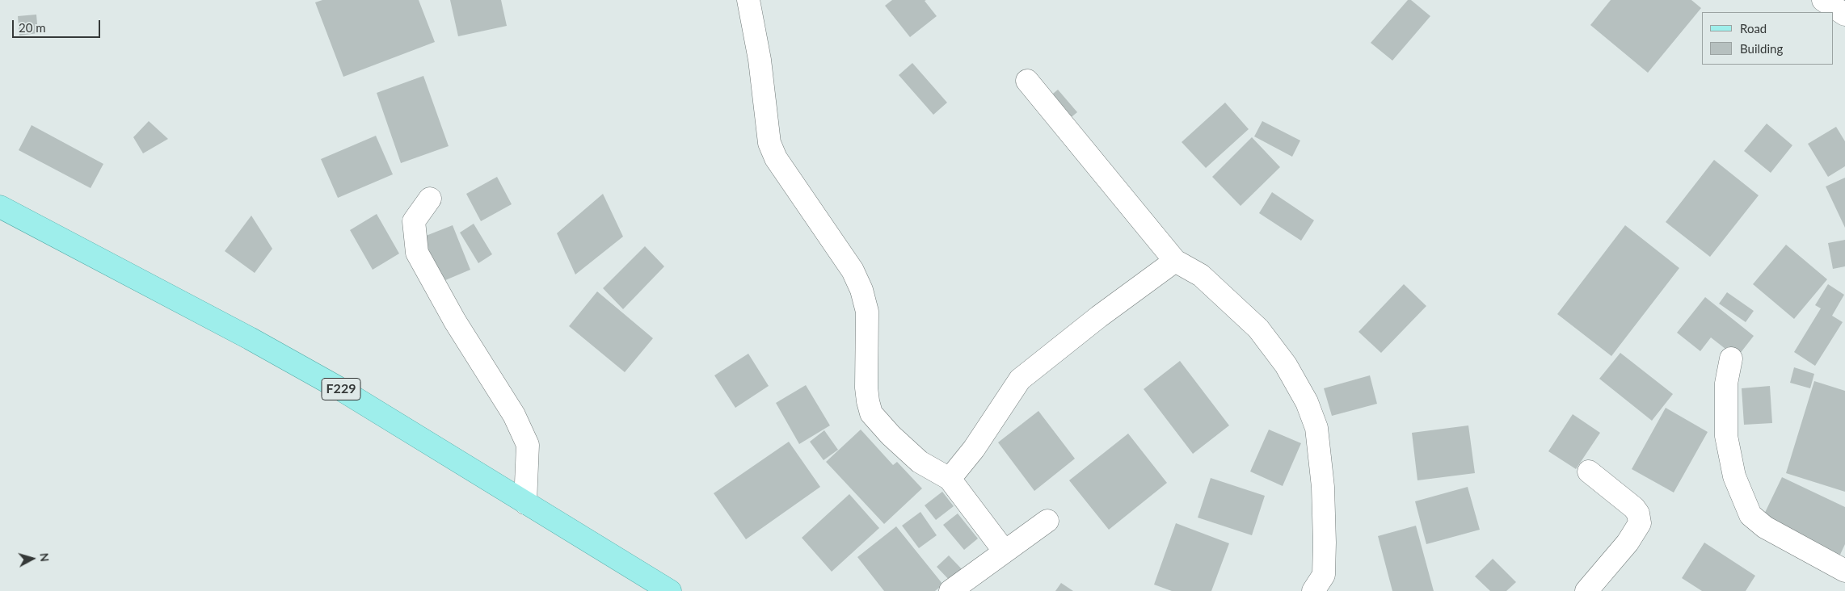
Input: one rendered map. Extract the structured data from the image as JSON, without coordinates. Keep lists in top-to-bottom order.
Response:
{
  "streets": {
    "main road": ["F229"]
  },
  "legend": ["Road", "Building"],
  "scale_bar": "20 m",
  "north": "right"
}
